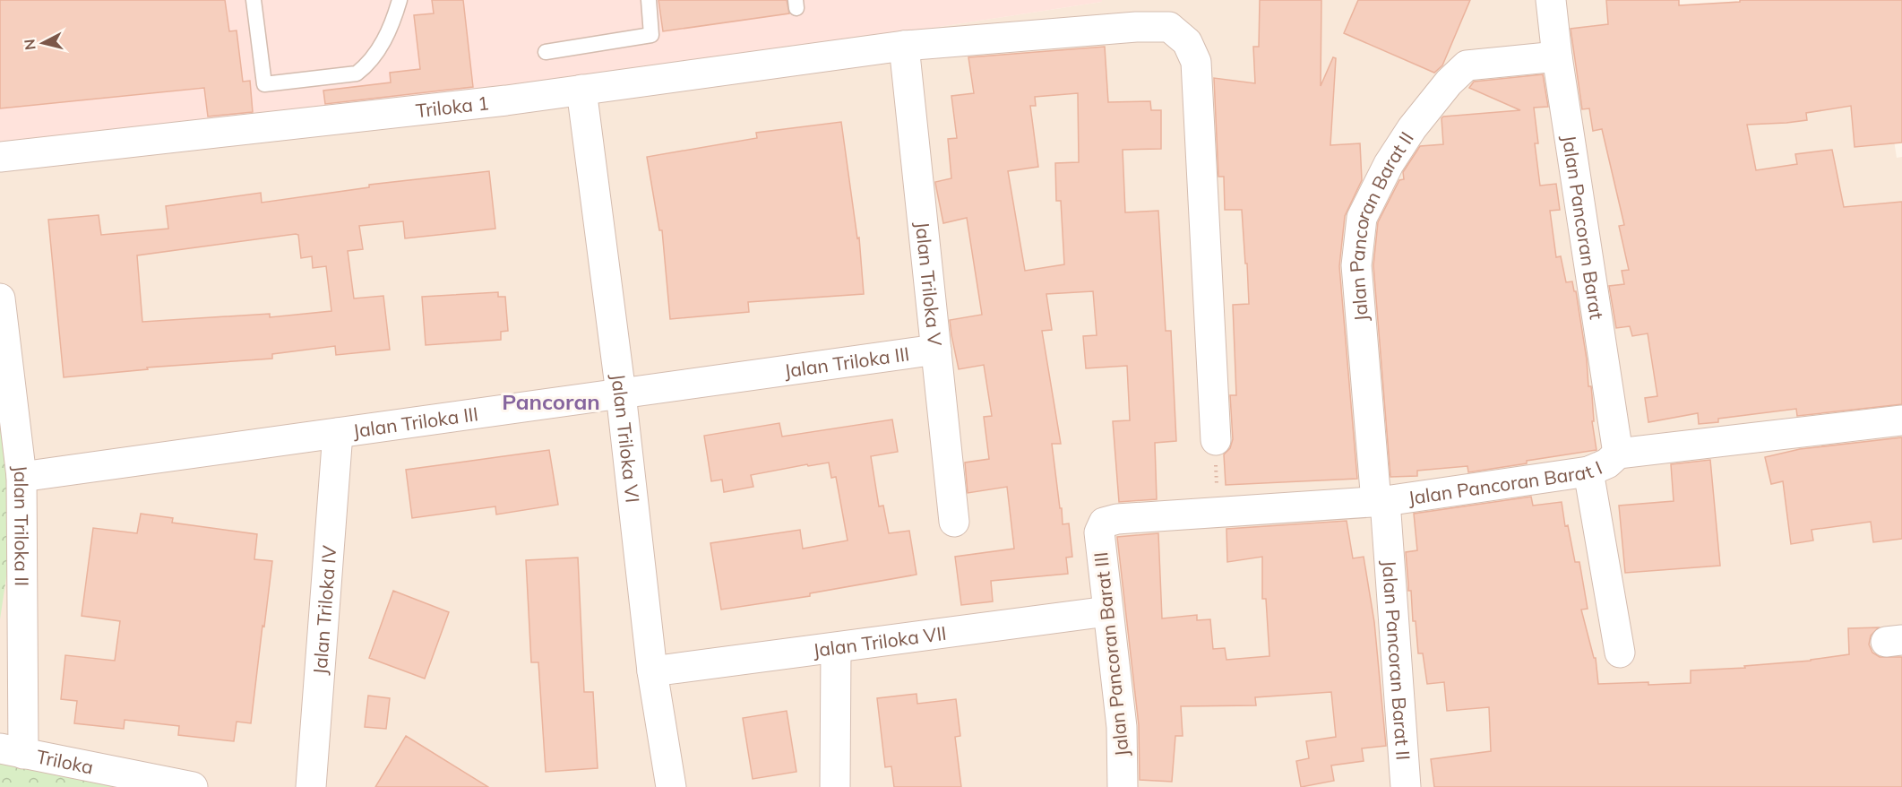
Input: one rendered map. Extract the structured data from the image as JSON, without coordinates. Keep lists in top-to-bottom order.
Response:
{
  "streets": {
    "street": [
      "Triloka 1",
      "Jalan Pancoran Barat",
      "Jalan Pancoran Barat II",
      "Jalan Triloka V",
      "Jalan Triloka III",
      "Jalan Triloka VI",
      "Jalan Pancoran Barat I",
      "Jalan Triloka II",
      "Jalan Triloka IV",
      "Jalan Triloka VII",
      "Jalan Pancoran Barat III",
      "Triloka"
    ]
  },
  "crossings": [
    ["Triloka 1", "Jalan Triloka V"],
    ["Triloka 1", "Jalan Triloka VI"],
    ["Jalan Pancoran Barat", "Jalan Pancoran Barat II"],
    ["Jalan Pancoran Barat", "Jalan Pancoran Barat I"],
    ["Jalan Pancoran Barat II", "Jalan Pancoran Barat I"],
    ["Jalan Triloka V", "Jalan Triloka III"],
    ["Jalan Triloka III", "Jalan Triloka VI"],
    ["Jalan Triloka III", "Jalan Triloka II"],
    ["Jalan Triloka III", "Jalan Triloka IV"],
    ["Jalan Triloka VI", "Jalan Triloka VII"],
    ["Jalan Pancoran Barat I", "Jalan Pancoran Barat III"],
    ["Jalan Triloka II", "Triloka"],
    ["Jalan Triloka VII", "Jalan Pancoran Barat III"]
  ],
  "districts": ["Pancoran"],
  "north": "left"
}
